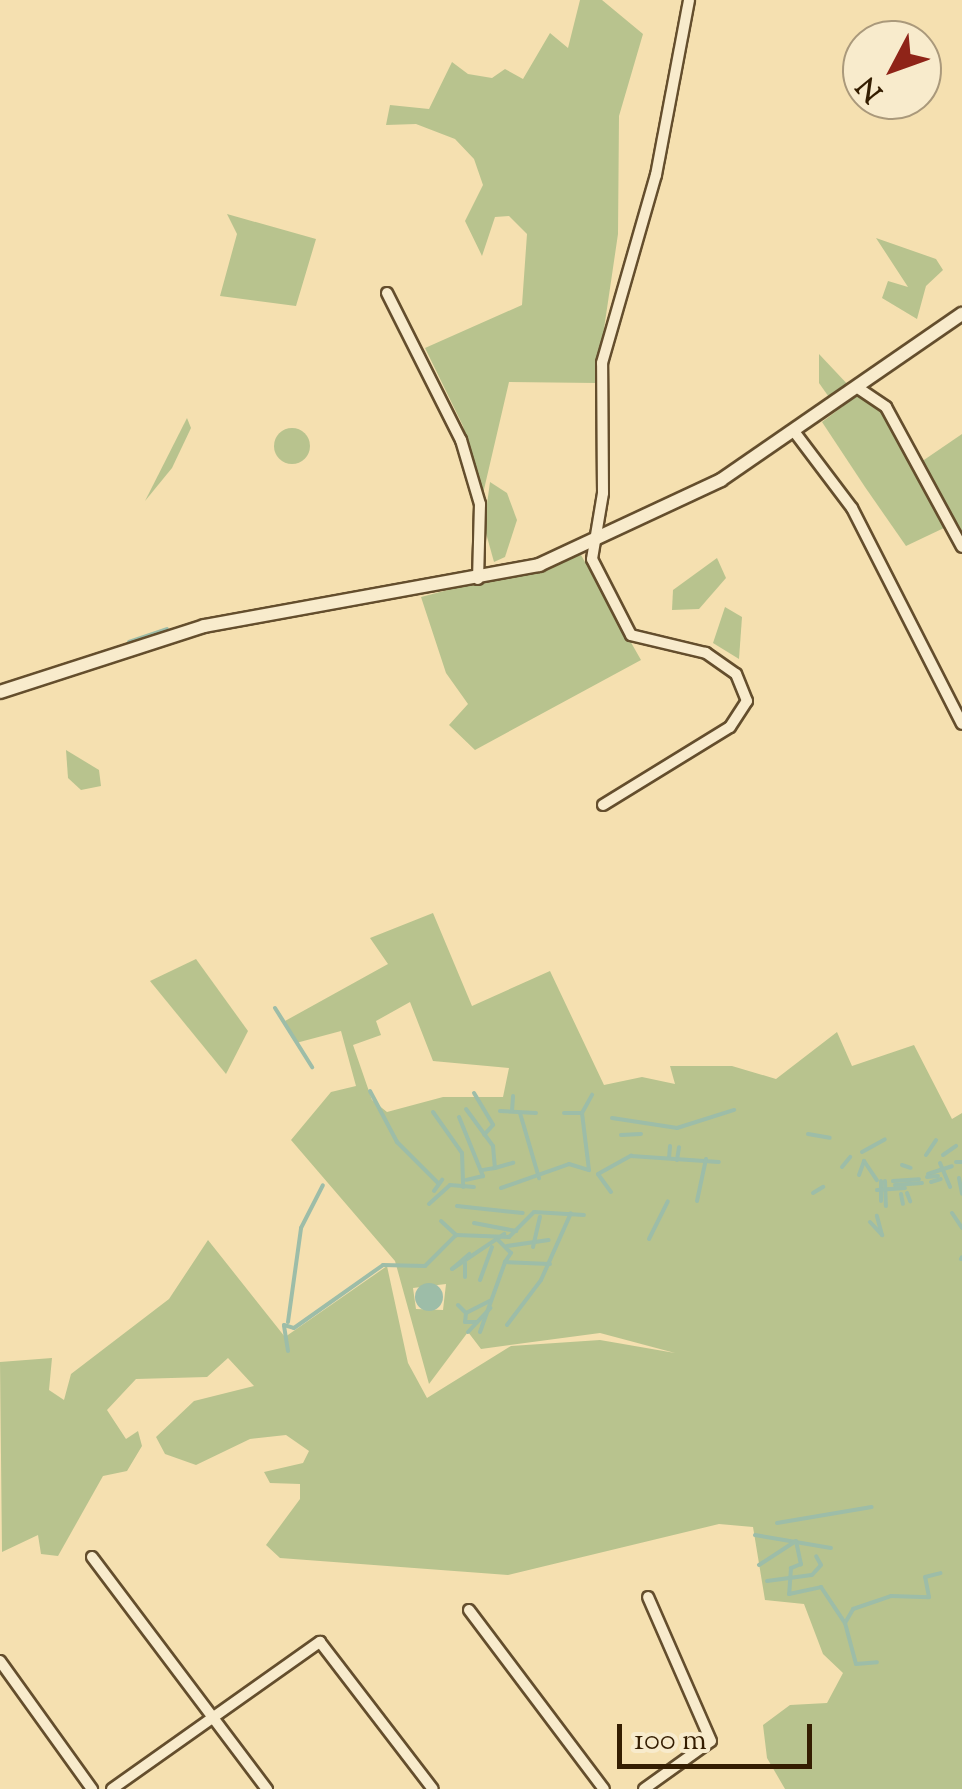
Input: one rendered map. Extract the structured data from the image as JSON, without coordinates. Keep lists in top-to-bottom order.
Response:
{
  "scale_bar": "100 m",
  "north": "bottom left"
}
